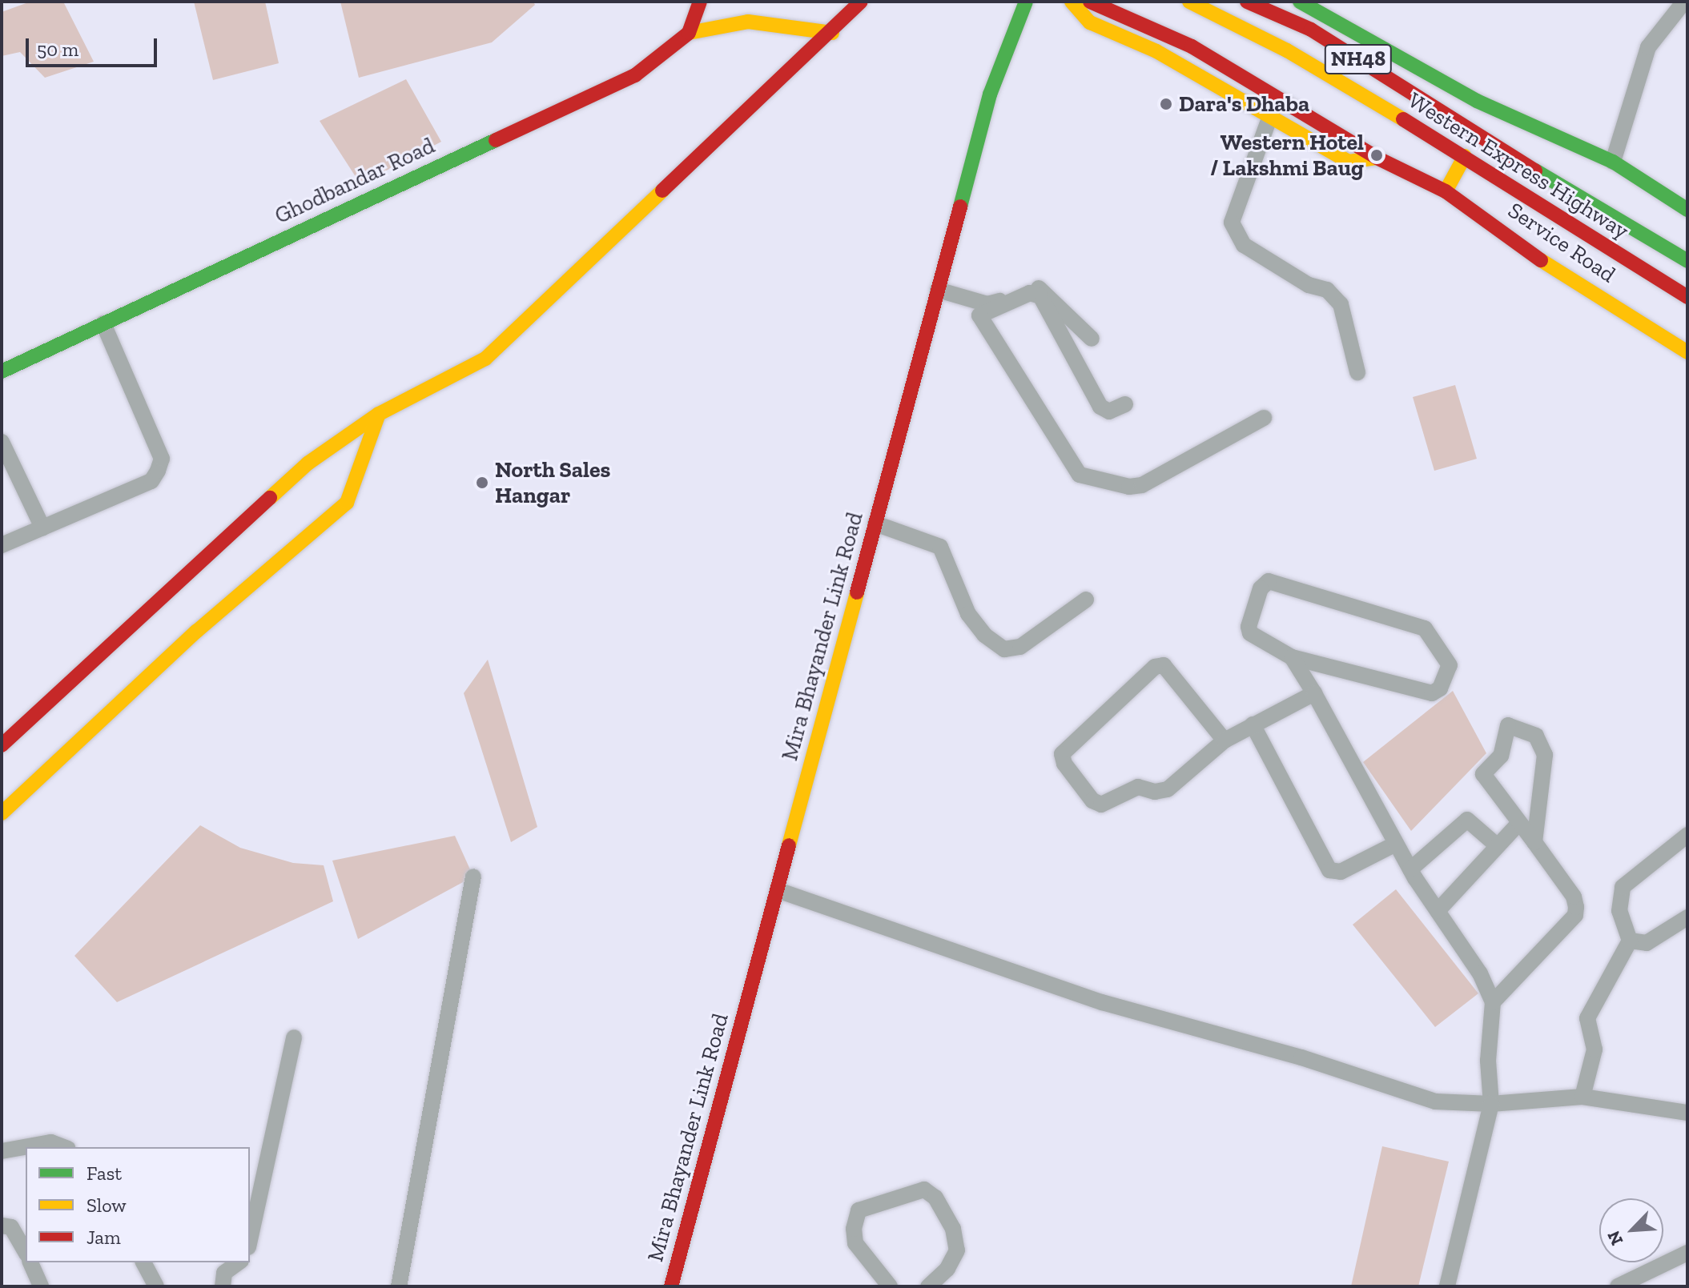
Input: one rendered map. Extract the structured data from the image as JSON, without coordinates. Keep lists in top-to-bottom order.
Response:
{
  "streets": {
    "main road": [
      "NH48",
      "Western Express Highway",
      "Ghodbandar Road",
      "Service Road",
      "Mira Bhayander Link Road"
    ]
  },
  "places": ["Dara's Dhaba", "Western Hotel / Lakshmi Baug", "North Sales Hangar"],
  "legend": ["Fast", "Slow", "Jam"],
  "scale_bar": "50 m",
  "north": "bottom left"
}
